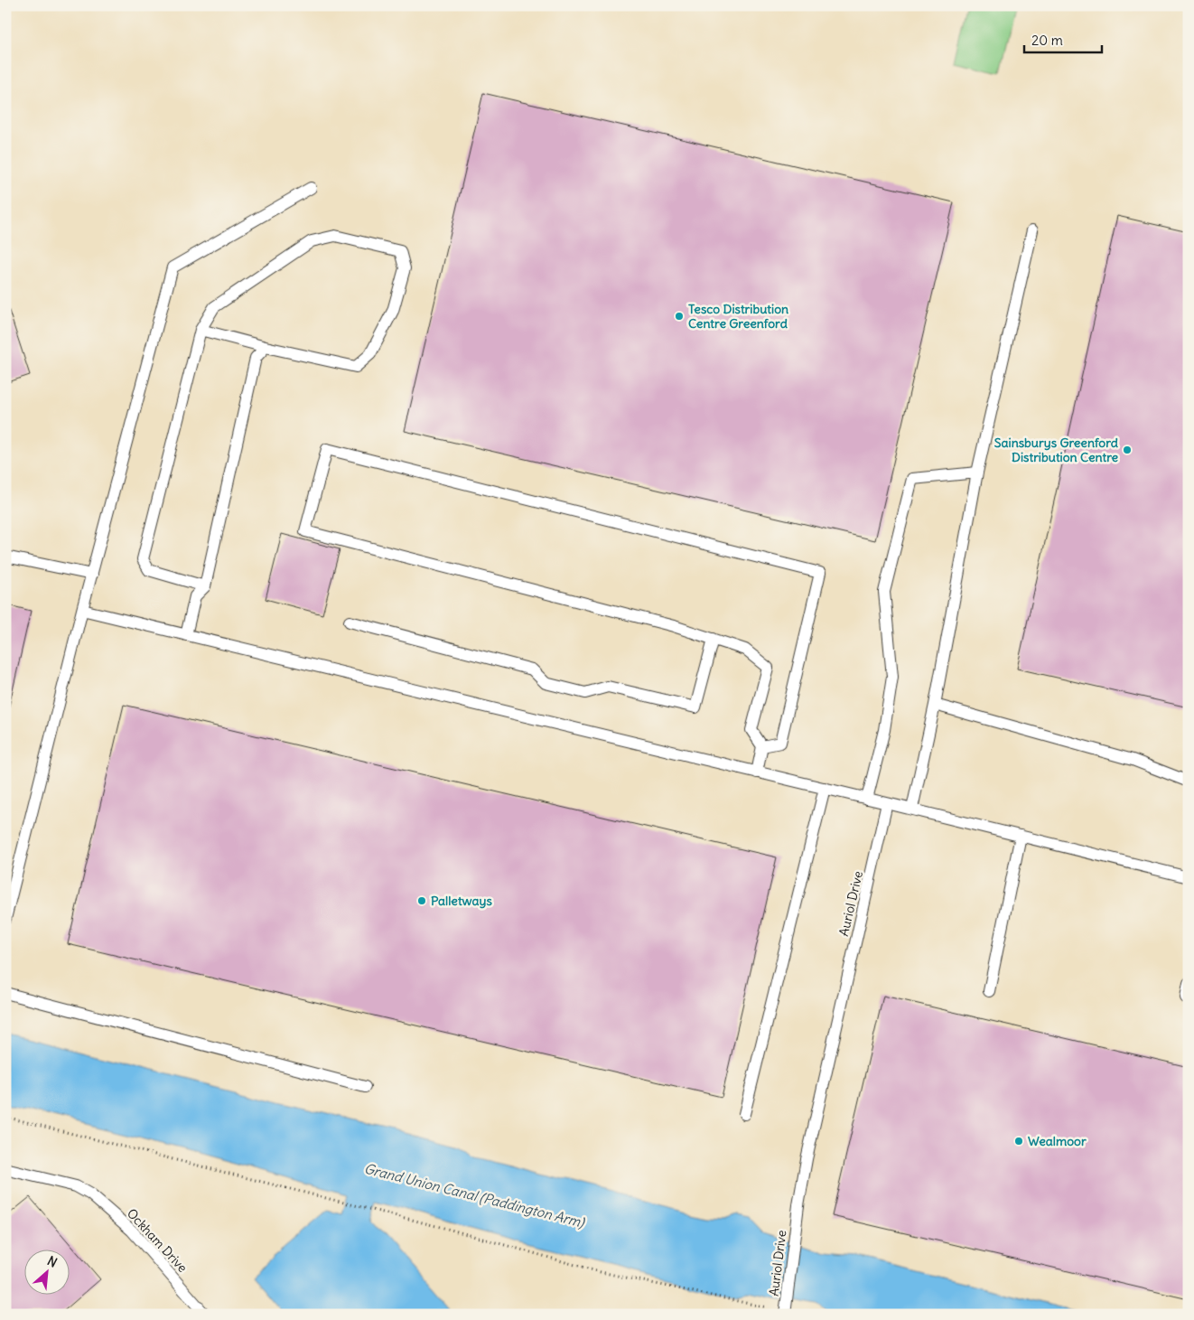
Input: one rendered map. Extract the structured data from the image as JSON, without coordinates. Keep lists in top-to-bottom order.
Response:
{
  "streets": {
    "lane": ["Auriol Drive", "Ockham Drive"]
  },
  "water": ["Grand Union Canal (Paddington Arm)"],
  "places": [
    "Tesco Distribution Centre Greenford",
    "Sainsburys Greenford Distribution Centre",
    "Palletways",
    "Wealmoor"
  ],
  "scale_bar": "20 m",
  "north": "top right"
}
